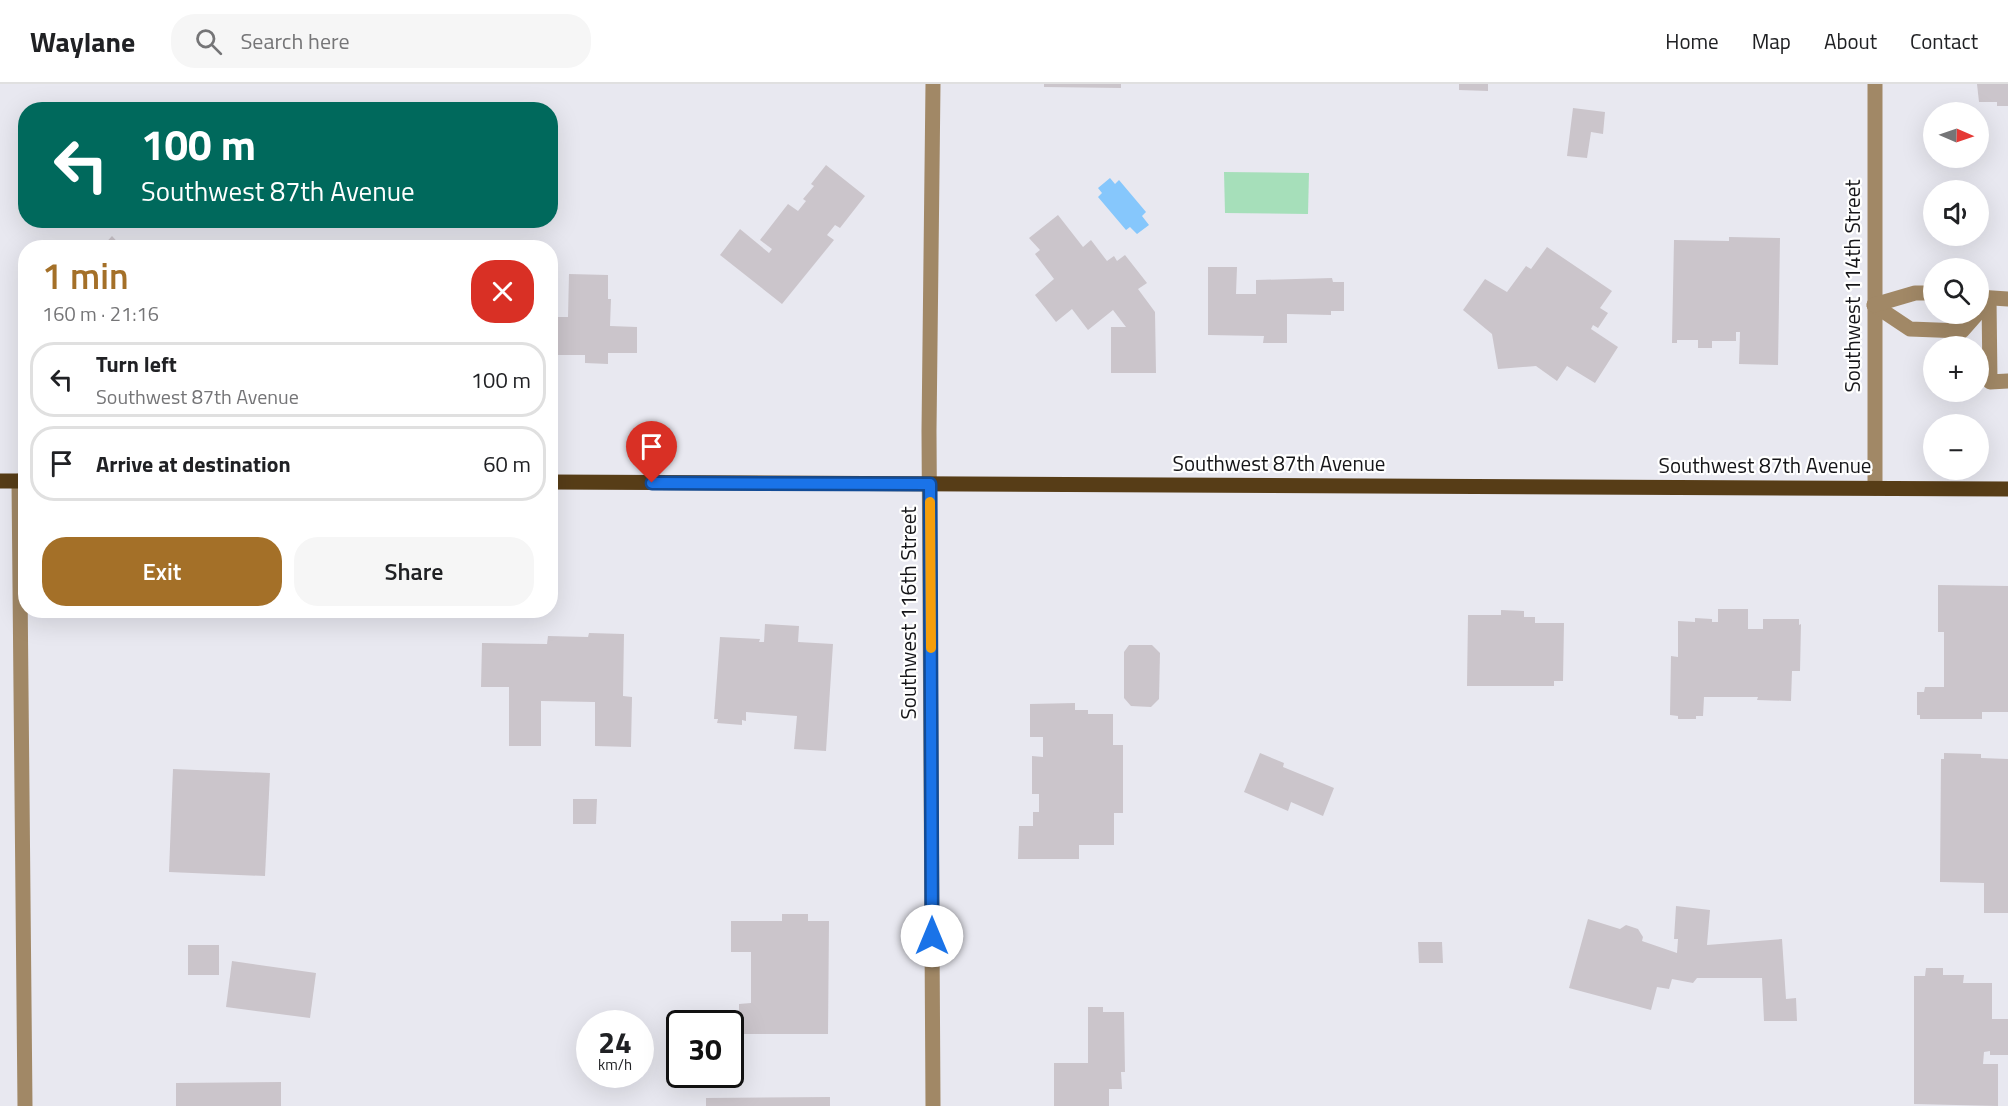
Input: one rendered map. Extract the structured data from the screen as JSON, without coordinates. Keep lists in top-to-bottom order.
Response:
{
  "streets": {
    "main road": ["Southwest 87th Avenue"],
    "street": ["Southwest 114th Street", "Southwest 116th Street"]
  },
  "crossings": [
    ["Southwest 114th Street", "Southwest 87th Avenue"],
    ["Southwest 87th Avenue", "Southwest 116th Street"]
  ],
  "north": "right",
  "page": {
    "header": "Waylane",
    "search": "Search here",
    "nav": [
      "Home",
      "Map",
      "About",
      "Contact"
    ],
    "map_buttons": ["+", "−"],
    "turn": ["100 m", "Southwest 87th Avenue"],
    "heading": ["1 min", "160 m · 21:16"],
    "list": [
      {
        "name": "Turn left",
        "note": "Southwest 87th Avenue",
        "value": "100 m"
      },
      {
        "name": "Arrive at destination",
        "value": "60 m"
      }
    ],
    "buttons": ["Exit", "Share"],
    "speed": "24 km/h",
    "limit": "30"
  }
}
